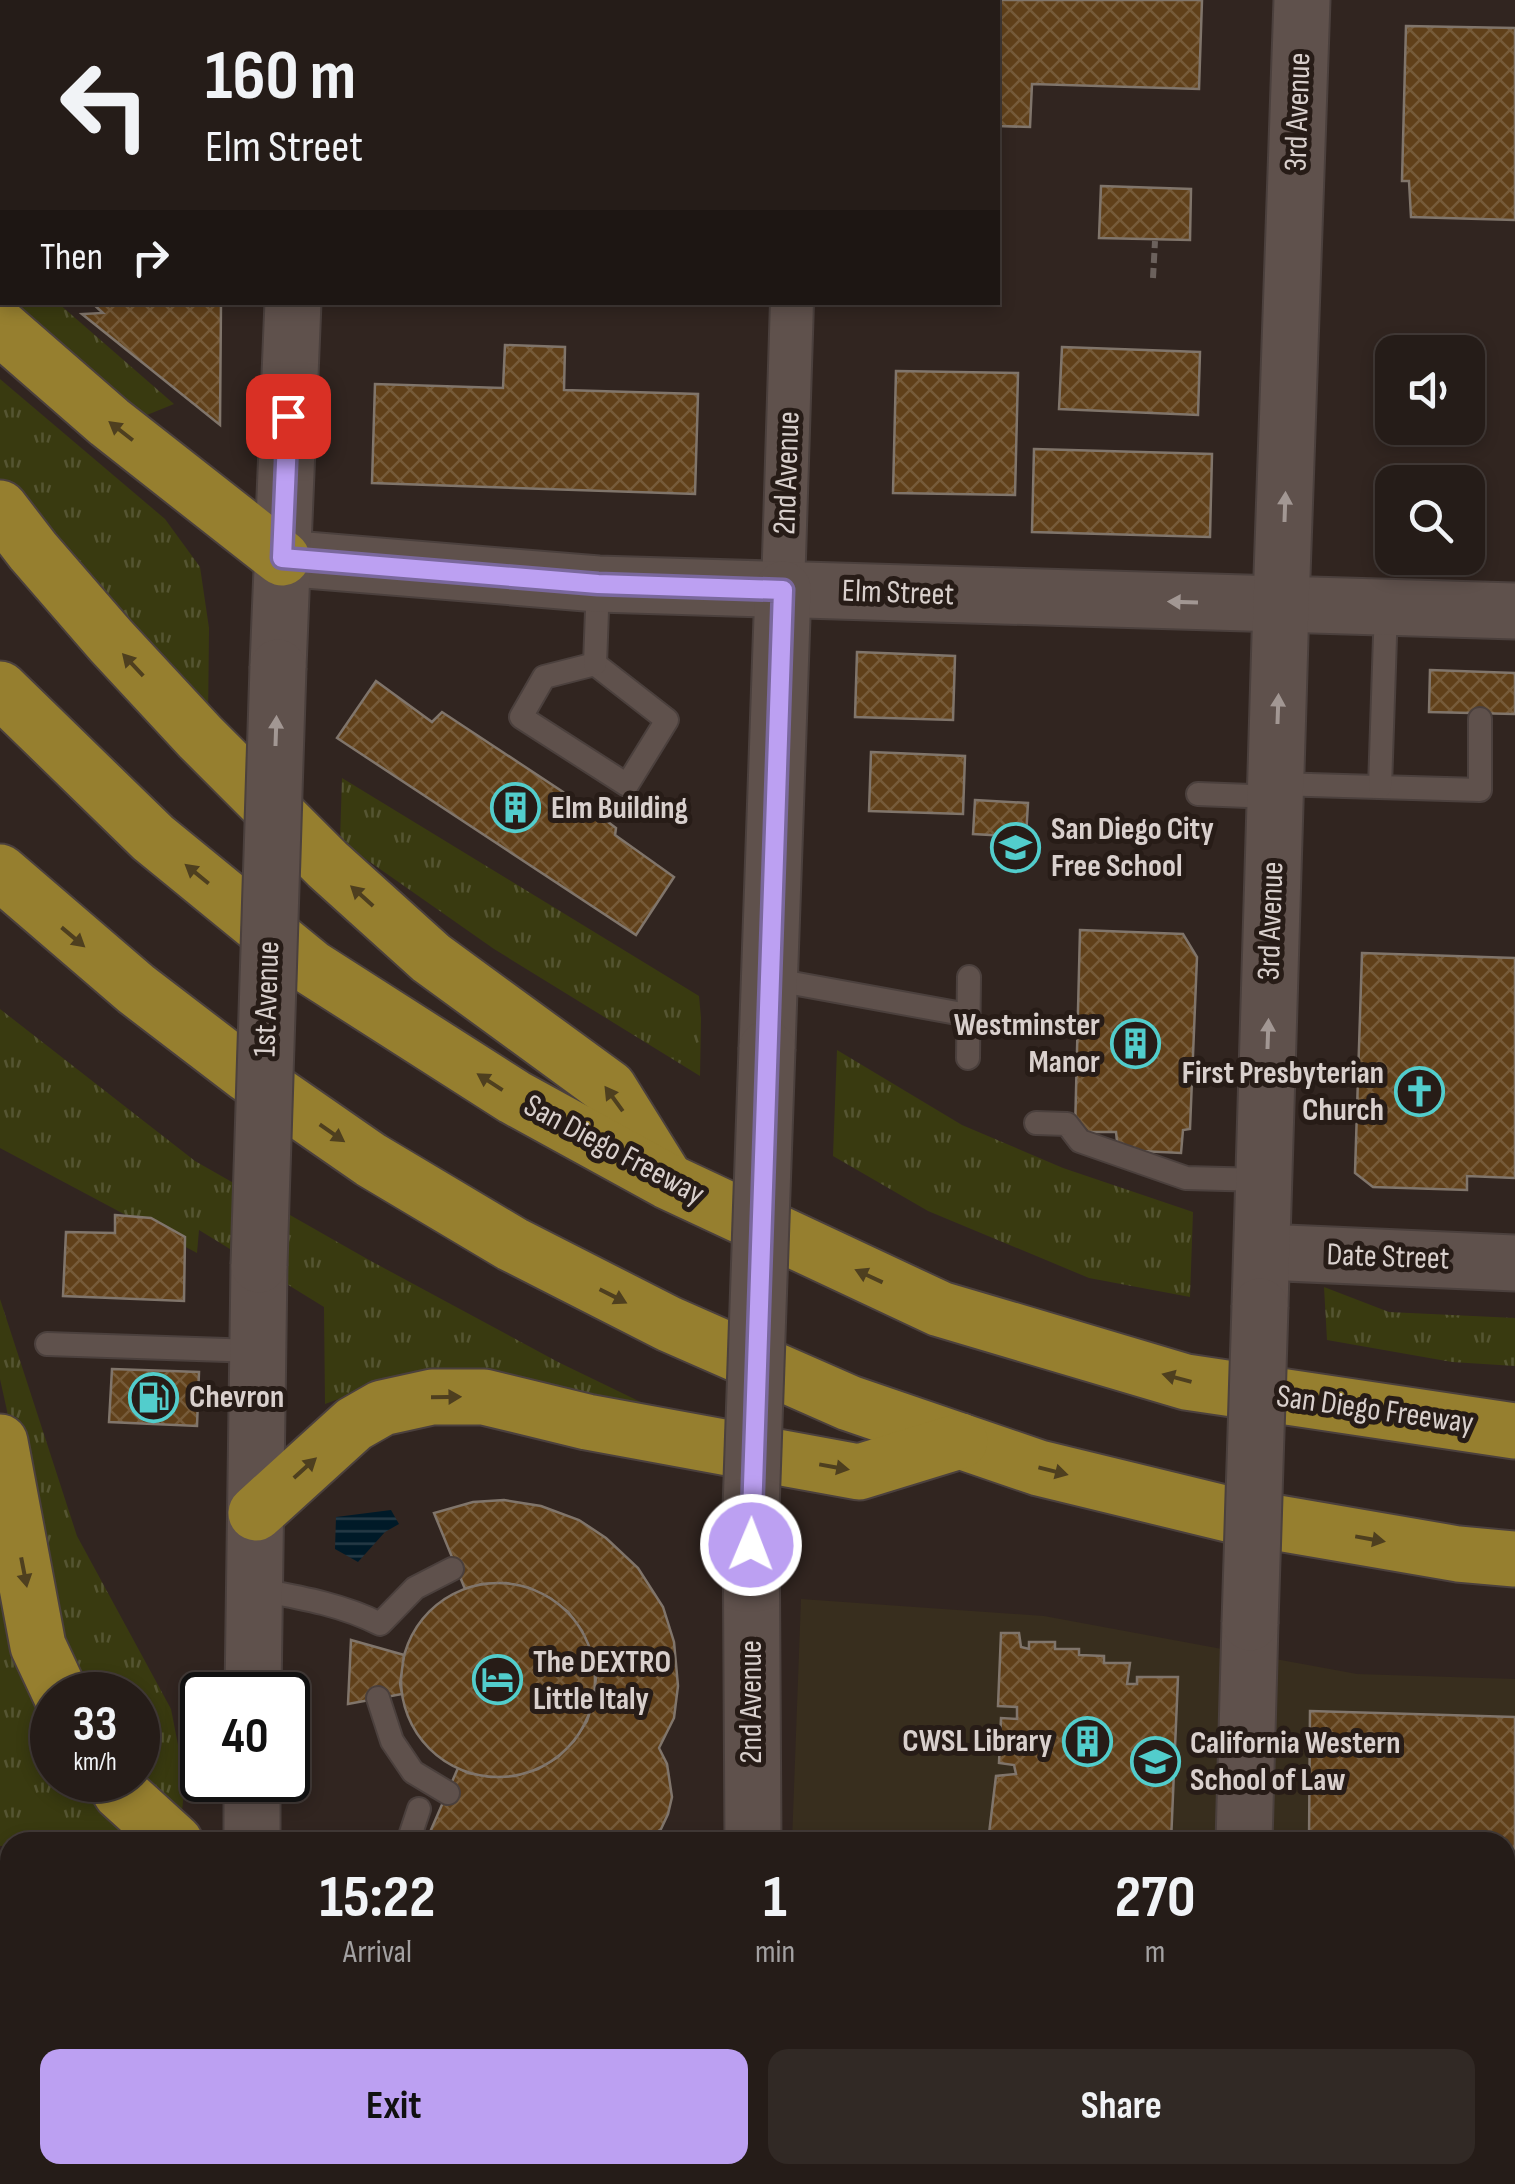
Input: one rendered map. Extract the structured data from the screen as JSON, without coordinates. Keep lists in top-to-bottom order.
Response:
{
  "streets": {
    "highway": ["San Diego Freeway"],
    "street": [
      "3rd Avenue",
      "2nd Avenue",
      "Elm Street",
      "1st Avenue",
      "Date Street"
    ]
  },
  "crossings": [
    ["3rd Avenue", "Elm Street"],
    ["3rd Avenue", "Date Street"],
    ["2nd Avenue", "Elm Street"],
    ["Elm Street", "1st Avenue"]
  ],
  "one_way": ["3rd Avenue", "Elm Street", "1st Avenue"],
  "places": {
    "building": ["Elm Building", "Westminster Manor", "CWSL Library"],
    "school or university": ["San Diego City Free School", "California Western School of Law"],
    "church": ["First Presbyterian Church"],
    "fuel station": ["Chevron"],
    "hotel": ["The DEXTRO Little Italy"]
  },
  "page": {
    "turn": ["160 m", "Elm Street"],
    "then": "Then",
    "speed": "33 km/h",
    "limit": "40",
    "eta": [
      "15:22",
      "Arrival",
      "1",
      "min",
      "270",
      "m"
    ],
    "buttons": ["Exit", "Share"]
  }
}
